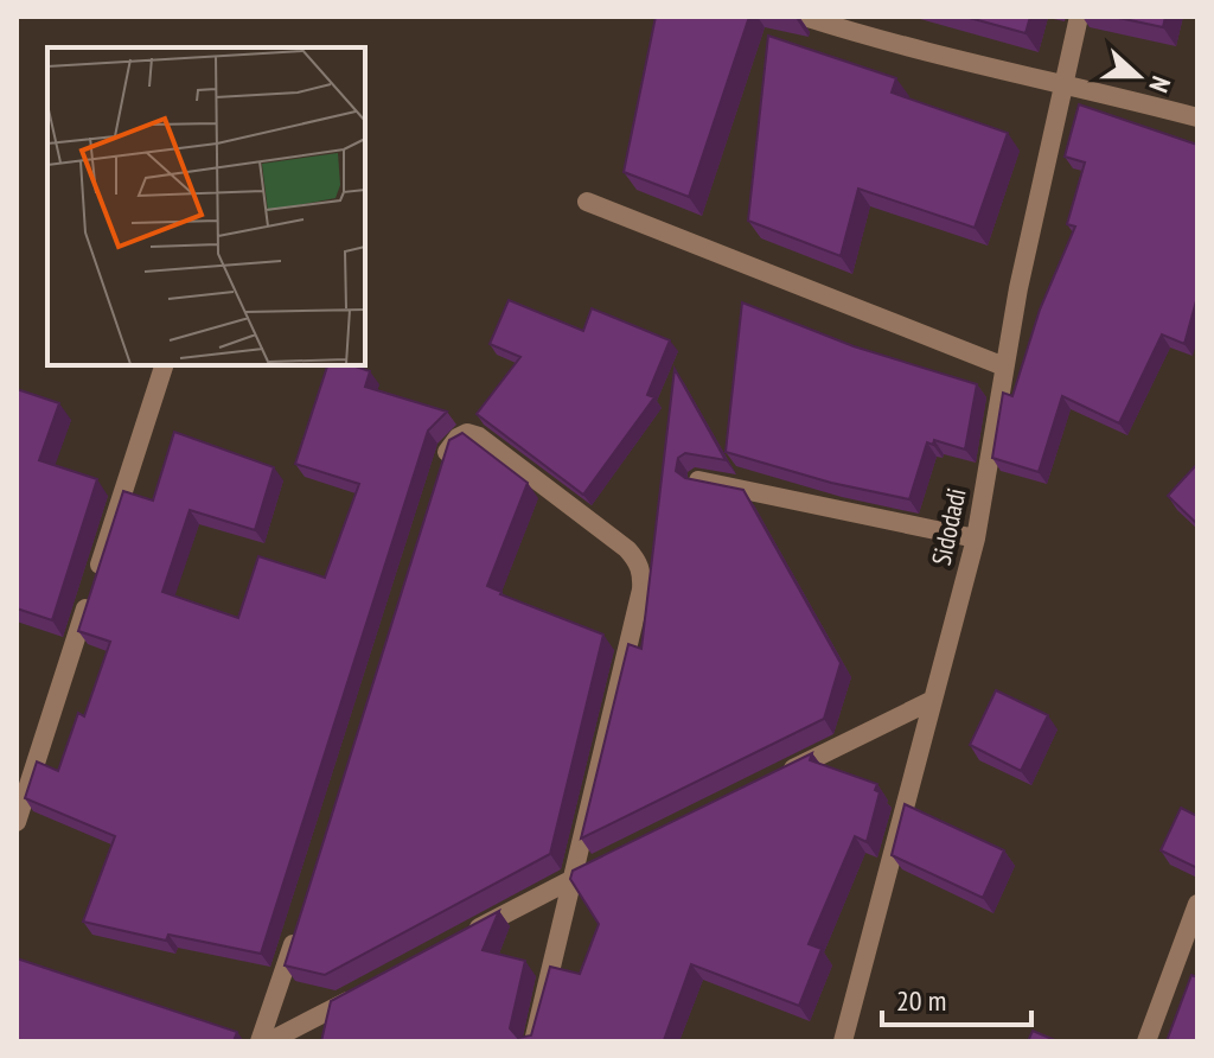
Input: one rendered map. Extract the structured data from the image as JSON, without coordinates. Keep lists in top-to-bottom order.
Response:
{
  "streets": {
    "street": ["Sidodadi"]
  },
  "scale_bar": "20 m",
  "north": "right"
}
